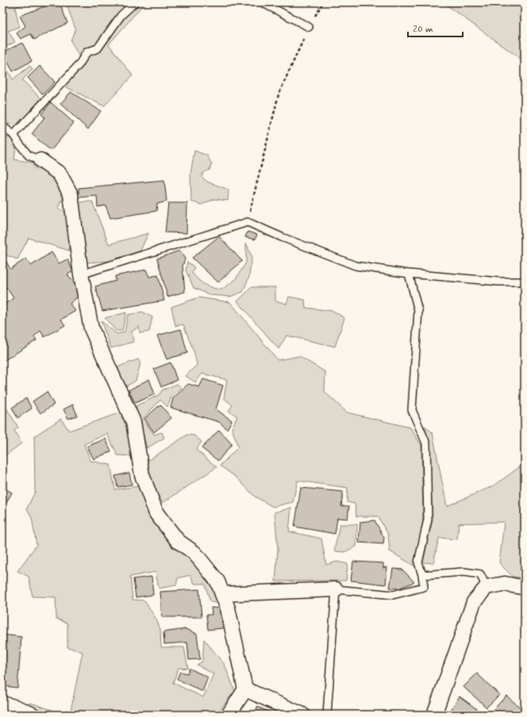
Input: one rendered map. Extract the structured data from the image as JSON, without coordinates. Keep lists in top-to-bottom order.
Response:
{
  "scale_bar": "20 m"
}
